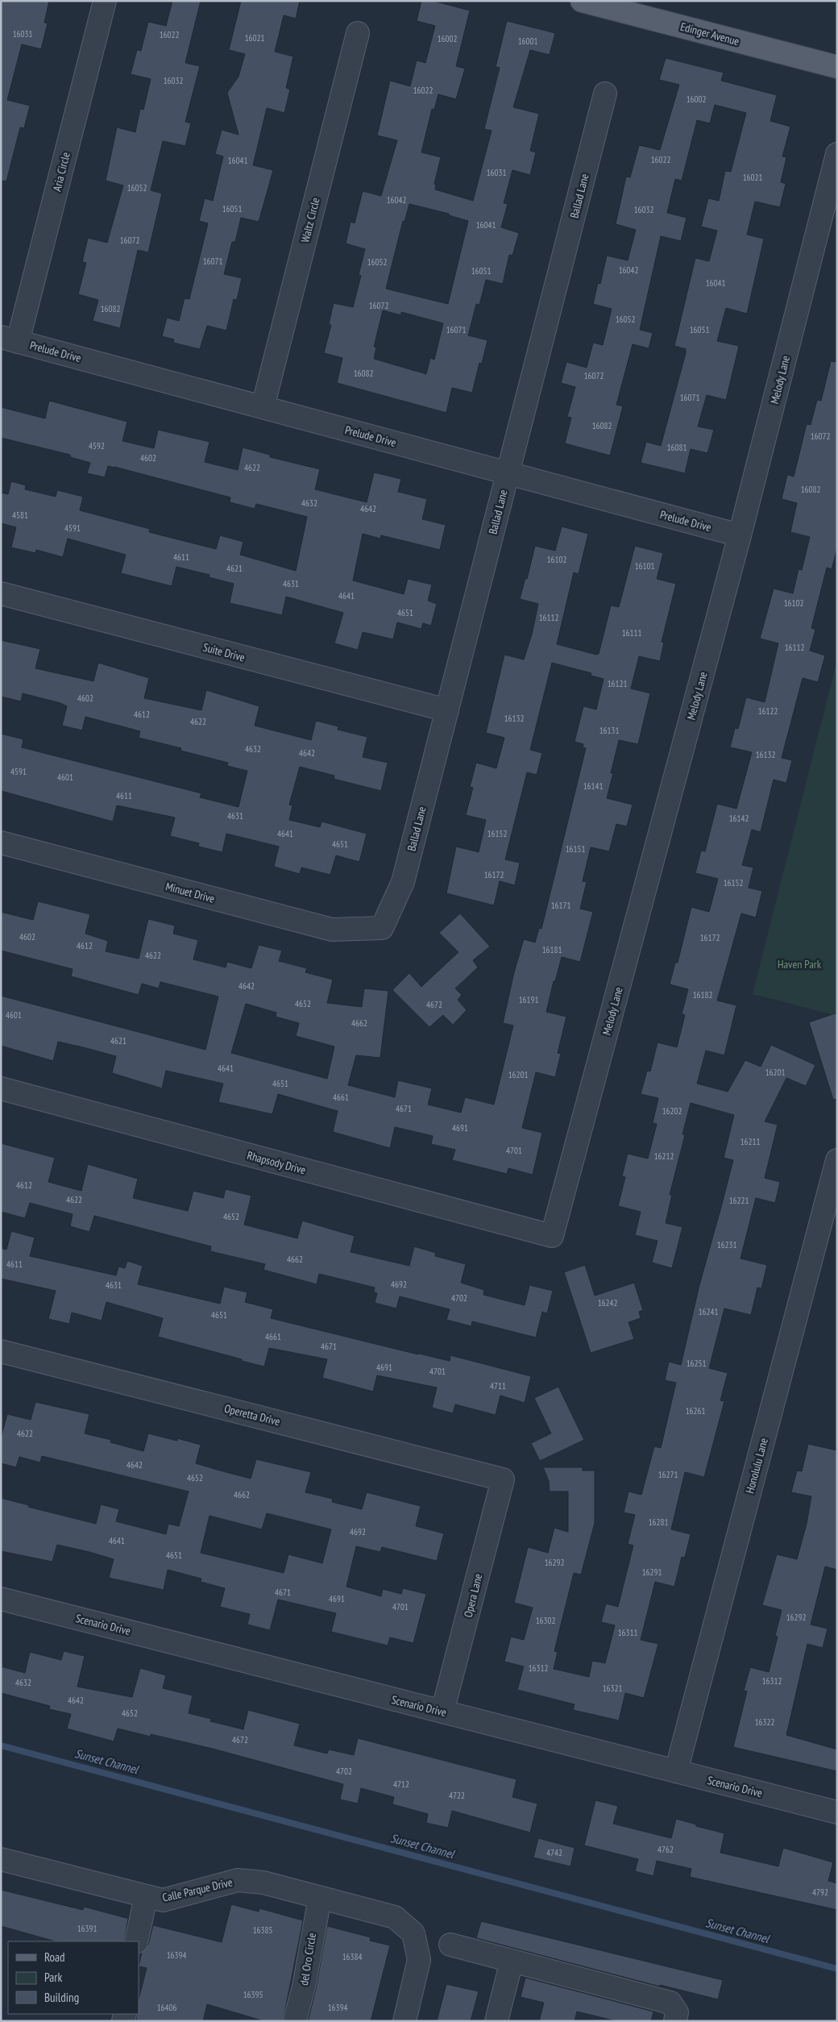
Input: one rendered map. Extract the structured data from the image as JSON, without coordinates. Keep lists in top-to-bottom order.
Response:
{
  "streets": {
    "main road": ["Edinger Avenue"],
    "street": [
      "Aria Circle",
      "Ballad Lane",
      "Waltz Circle",
      "Prelude Drive",
      "Melody Lane",
      "Suite Drive",
      "Minuet Drive",
      "Rhapsody Drive",
      "Operetta Drive",
      "Honolulu Lane",
      "Opera Lane",
      "Scenario Drive",
      "Calle Parque Drive",
      "del Oro Circle"
    ]
  },
  "crossings": [
    ["Aria Circle", "Prelude Drive"],
    ["Ballad Lane", "Prelude Drive"],
    ["Ballad Lane", "Suite Drive"],
    ["Ballad Lane", "Minuet Drive"],
    ["Waltz Circle", "Prelude Drive"],
    ["Prelude Drive", "Melody Lane"],
    ["Melody Lane", "Rhapsody Drive"],
    ["Operetta Drive", "Opera Lane"],
    ["Honolulu Lane", "Scenario Drive"],
    ["Opera Lane", "Scenario Drive"],
    ["Calle Parque Drive", "del Oro Circle"]
  ],
  "water": ["Sunset Channel"],
  "parks": ["Haven Park"],
  "house_numbers": [
    "16031",
    "16022",
    "16021",
    "16002",
    "16001",
    "16032",
    "16022",
    "16002",
    "16022",
    "16041",
    "16031",
    "16021",
    "16052",
    "16042",
    "16051",
    "16032",
    "16041",
    "16072",
    "16071",
    "16052",
    "16042",
    "16051",
    "16041",
    "16072",
    "16082",
    "16052",
    "16071",
    "16051",
    "16082",
    "16072",
    "16071",
    "16082",
    "16072",
    "4592",
    "16081",
    "4602",
    "4622",
    "16082",
    "4632",
    "4642",
    "4581",
    "4591",
    "4611",
    "16102",
    "16101",
    "4621",
    "4631",
    "4641",
    "16102",
    "4651",
    "16112",
    "16111",
    "16112",
    "16121",
    "4602",
    "16122",
    "4612",
    "16132",
    "4622",
    "16131",
    "4632",
    "4642",
    "16132",
    "4591",
    "4601",
    "16141",
    "4611",
    "4631",
    "16142",
    "4641",
    "16152",
    "4651",
    "16151",
    "16172",
    "16152",
    "16171",
    "4602",
    "16172",
    "4612",
    "16181",
    "4622",
    "4642",
    "16182",
    "16191",
    "4652",
    "4672",
    "4601",
    "4662",
    "4621",
    "4641",
    "16201",
    "16201",
    "4651",
    "4661",
    "4671",
    "16202",
    "4691",
    "16211",
    "4701",
    "16212",
    "4612",
    "4622",
    "16221",
    "4652",
    "16231",
    "4662",
    "4611",
    "4692",
    "4631",
    "4702",
    "16242",
    "16241",
    "4651",
    "4661",
    "4671",
    "16251",
    "4691",
    "4701",
    "4711",
    "16261",
    "4622",
    "4642",
    "16271",
    "4652",
    "4662",
    "16281",
    "4692",
    "4641",
    "4651",
    "16292",
    "16291",
    "4671",
    "4691",
    "4701",
    "16292",
    "16302",
    "16311",
    "16312",
    "16312",
    "4632",
    "16321",
    "4642",
    "4652",
    "16322",
    "4672",
    "4702",
    "4712",
    "4722",
    "4762",
    "4742",
    "4792",
    "16391",
    "16385",
    "16394",
    "16384",
    "16395",
    "16406",
    "16394"
  ],
  "legend": ["Road", "Park", "Building"]
}
